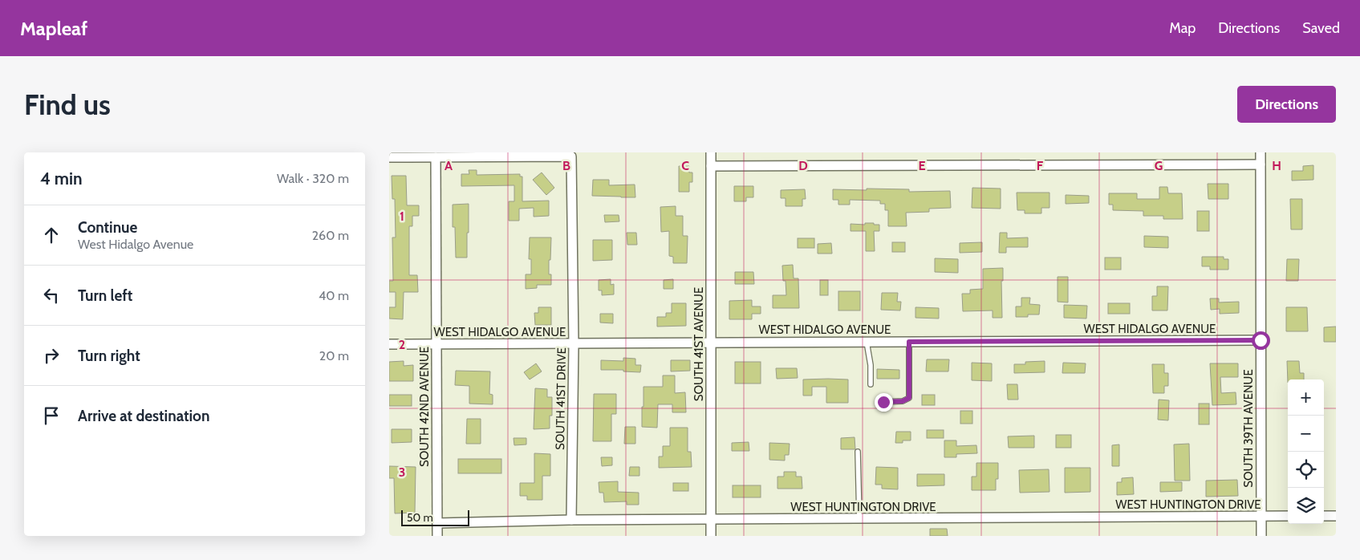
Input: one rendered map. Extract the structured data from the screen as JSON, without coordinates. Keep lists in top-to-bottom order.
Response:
{
  "streets": {
    "street": [
      "WEST HIDALGO AVENUE",
      "SOUTH 41ST AVENUE",
      "SOUTH 41ST DRIVE",
      "SOUTH 42ND AVENUE",
      "SOUTH 39TH AVENUE",
      "WEST HUNTINGTON DRIVE"
    ]
  },
  "crossings": [
    ["WEST HIDALGO AVENUE", "SOUTH 41ST AVENUE"],
    ["WEST HIDALGO AVENUE", "SOUTH 41ST DRIVE"],
    ["WEST HIDALGO AVENUE", "SOUTH 42ND AVENUE"],
    ["WEST HIDALGO AVENUE", "SOUTH 39TH AVENUE"],
    ["SOUTH 41ST AVENUE", "WEST HUNTINGTON DRIVE"],
    ["SOUTH 41ST DRIVE", "SOUTH 42ND AVENUE"],
    ["SOUTH 41ST DRIVE", "WEST HUNTINGTON DRIVE"],
    ["SOUTH 42ND AVENUE", "WEST HUNTINGTON DRIVE"],
    ["SOUTH 39TH AVENUE", "WEST HUNTINGTON DRIVE"]
  ],
  "scale_bar": "50 m",
  "page": {
    "header": "Mapleaf",
    "nav": ["Map", "Directions", "Saved"],
    "buttons": "Directions",
    "title": "Find us",
    "heading": ["4 min", "Walk · 320 m"],
    "list": [
      ["Continue", "West Hidalgo Avenue", "260 m"],
      ["Turn left", "40 m"],
      ["Turn right", "20 m"],
      "Arrive at destination"
    ],
    "map_buttons": ["+", "−"],
    "scale": "50 m"
  },
  "grid": {
    "columns": [
      "A",
      "B",
      "C",
      "D",
      "E",
      "F",
      "G",
      "H"
    ],
    "rows": ["1", "2", "3"]
  }
}
